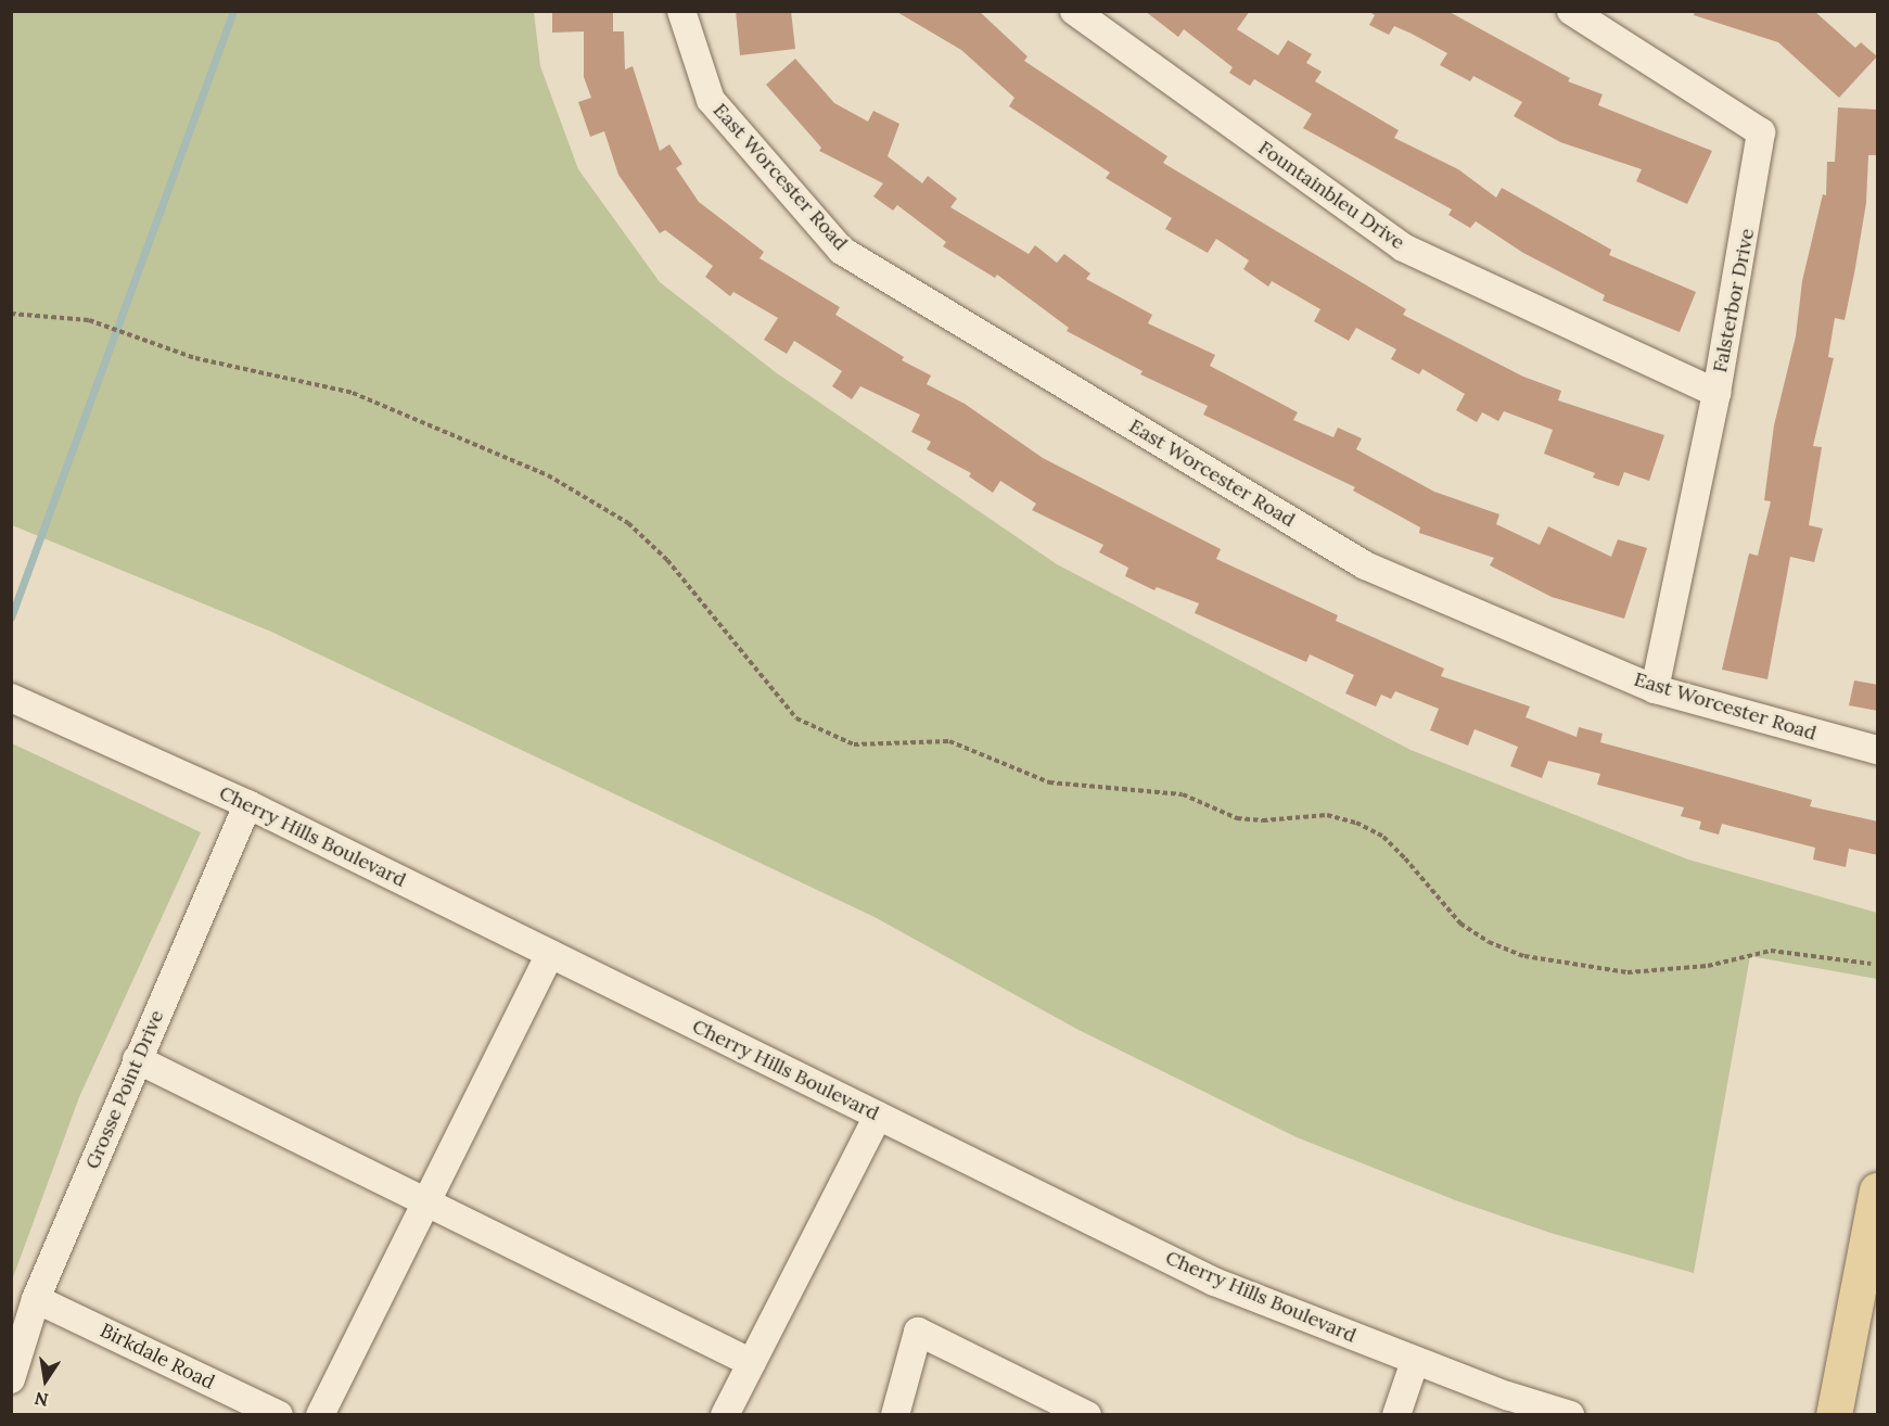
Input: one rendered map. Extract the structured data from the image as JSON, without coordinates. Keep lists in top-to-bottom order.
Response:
{
  "streets": {
    "street": [
      "East Worcester Road",
      "Fountainbleu Drive",
      "Falsterbor Drive",
      "Cherry Hills Boulevard",
      "Grosse Point Drive",
      "Birkdale Road"
    ]
  },
  "crossings": [
    ["East Worcester Road", "Falsterbor Drive"],
    ["Fountainbleu Drive", "Falsterbor Drive"],
    ["Cherry Hills Boulevard", "Grosse Point Drive"],
    ["Grosse Point Drive", "Birkdale Road"]
  ],
  "north": "bottom"
}
